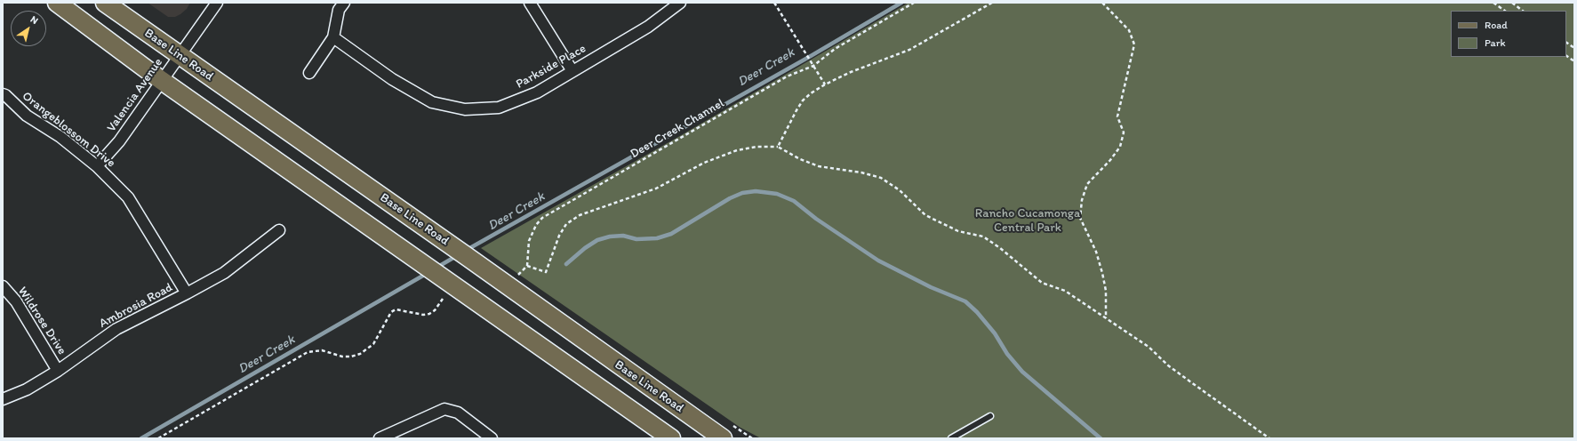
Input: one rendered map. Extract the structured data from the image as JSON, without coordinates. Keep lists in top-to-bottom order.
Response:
{
  "streets": {
    "main road": ["Base Line Road"],
    "street": [
      "Parkside Place",
      "Valencia Avenue",
      "Orangeblossom Drive",
      "Ambrosia Road",
      "Wildrose Drive"
    ],
    "path": ["Deer Creek Channel"]
  },
  "crossings": [
    ["Base Line Road", "Valencia Avenue"],
    ["Valencia Avenue", "Orangeblossom Drive"],
    ["Orangeblossom Drive", "Ambrosia Road"],
    ["Ambrosia Road", "Wildrose Drive"]
  ],
  "water": ["Deer Creek"],
  "parks": ["Rancho Cucamonga Central Park"],
  "legend": ["Road", "Park"],
  "north": "top right"
}
